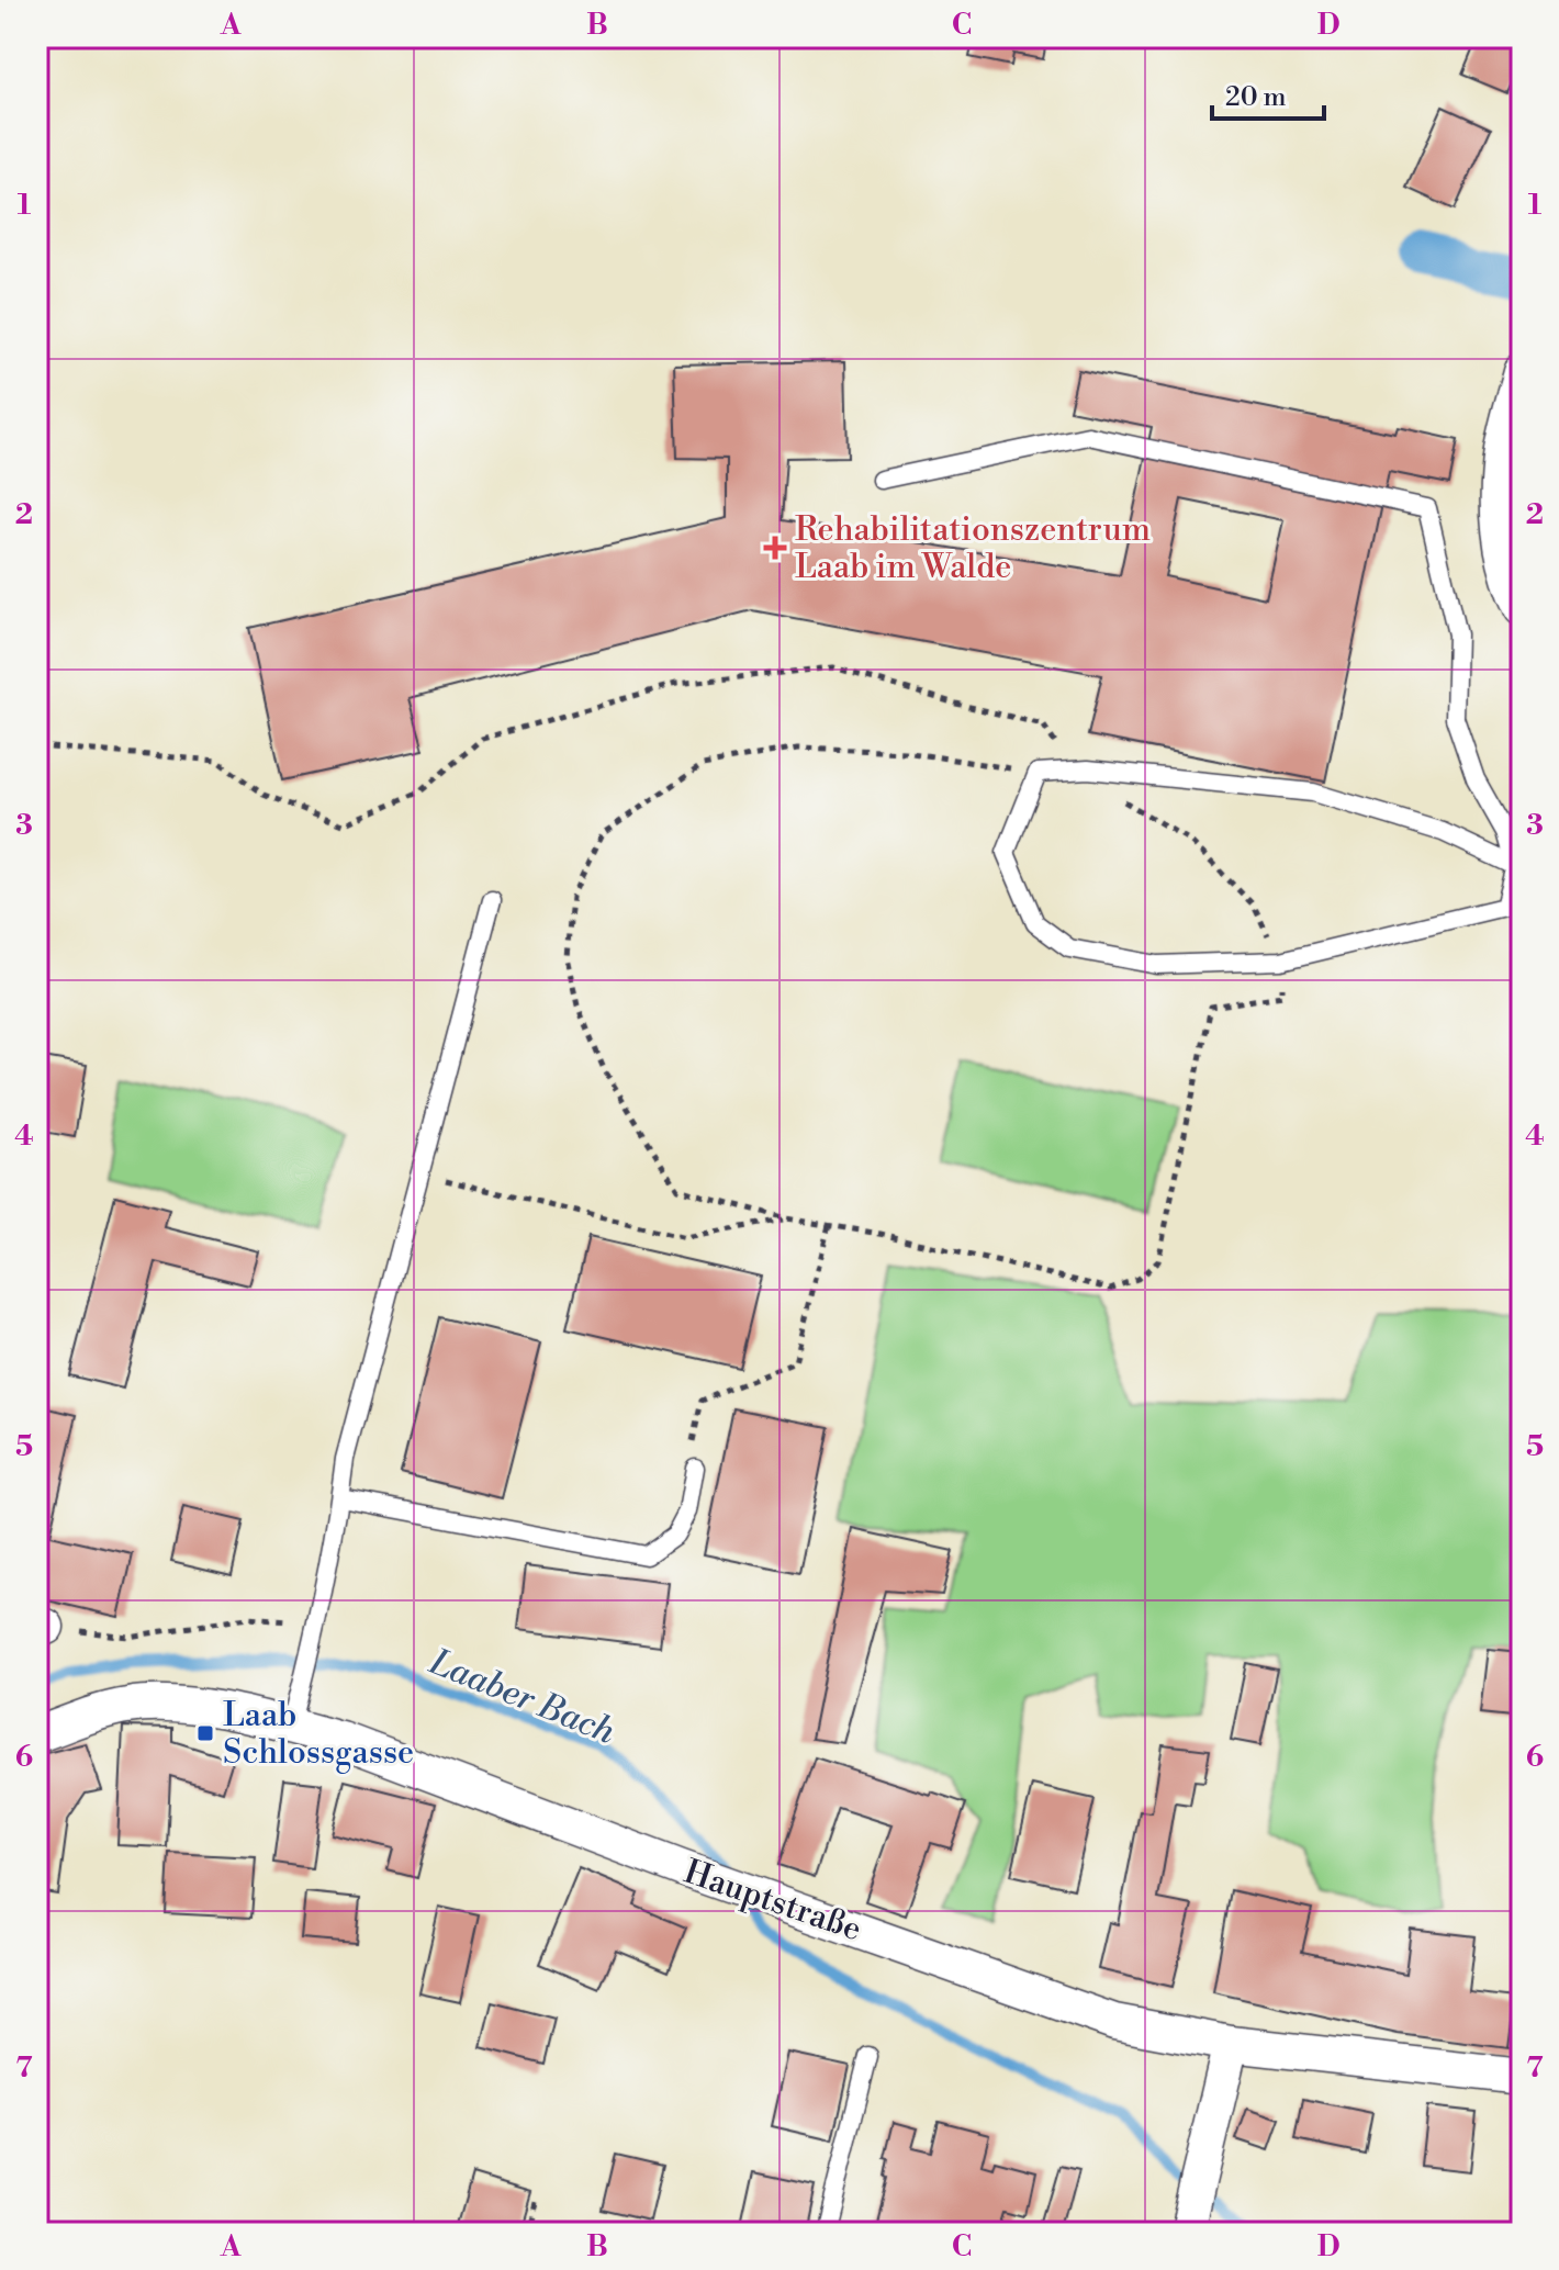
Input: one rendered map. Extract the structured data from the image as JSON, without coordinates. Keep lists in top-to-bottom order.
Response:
{
  "streets": {
    "street": ["Hauptstraße"]
  },
  "water": ["Laaber Bach"],
  "places": {
    "health": ["Rehabilitationszentrum Laab im Walde"],
    "transit": ["Laab Schlossgasse"]
  },
  "scale_bar": "20 m",
  "grid": {
    "columns": [
      "A",
      "B",
      "C",
      "D"
    ],
    "rows": [
      "1",
      "2",
      "3",
      "4",
      "5",
      "6",
      "7"
    ]
  }
}
